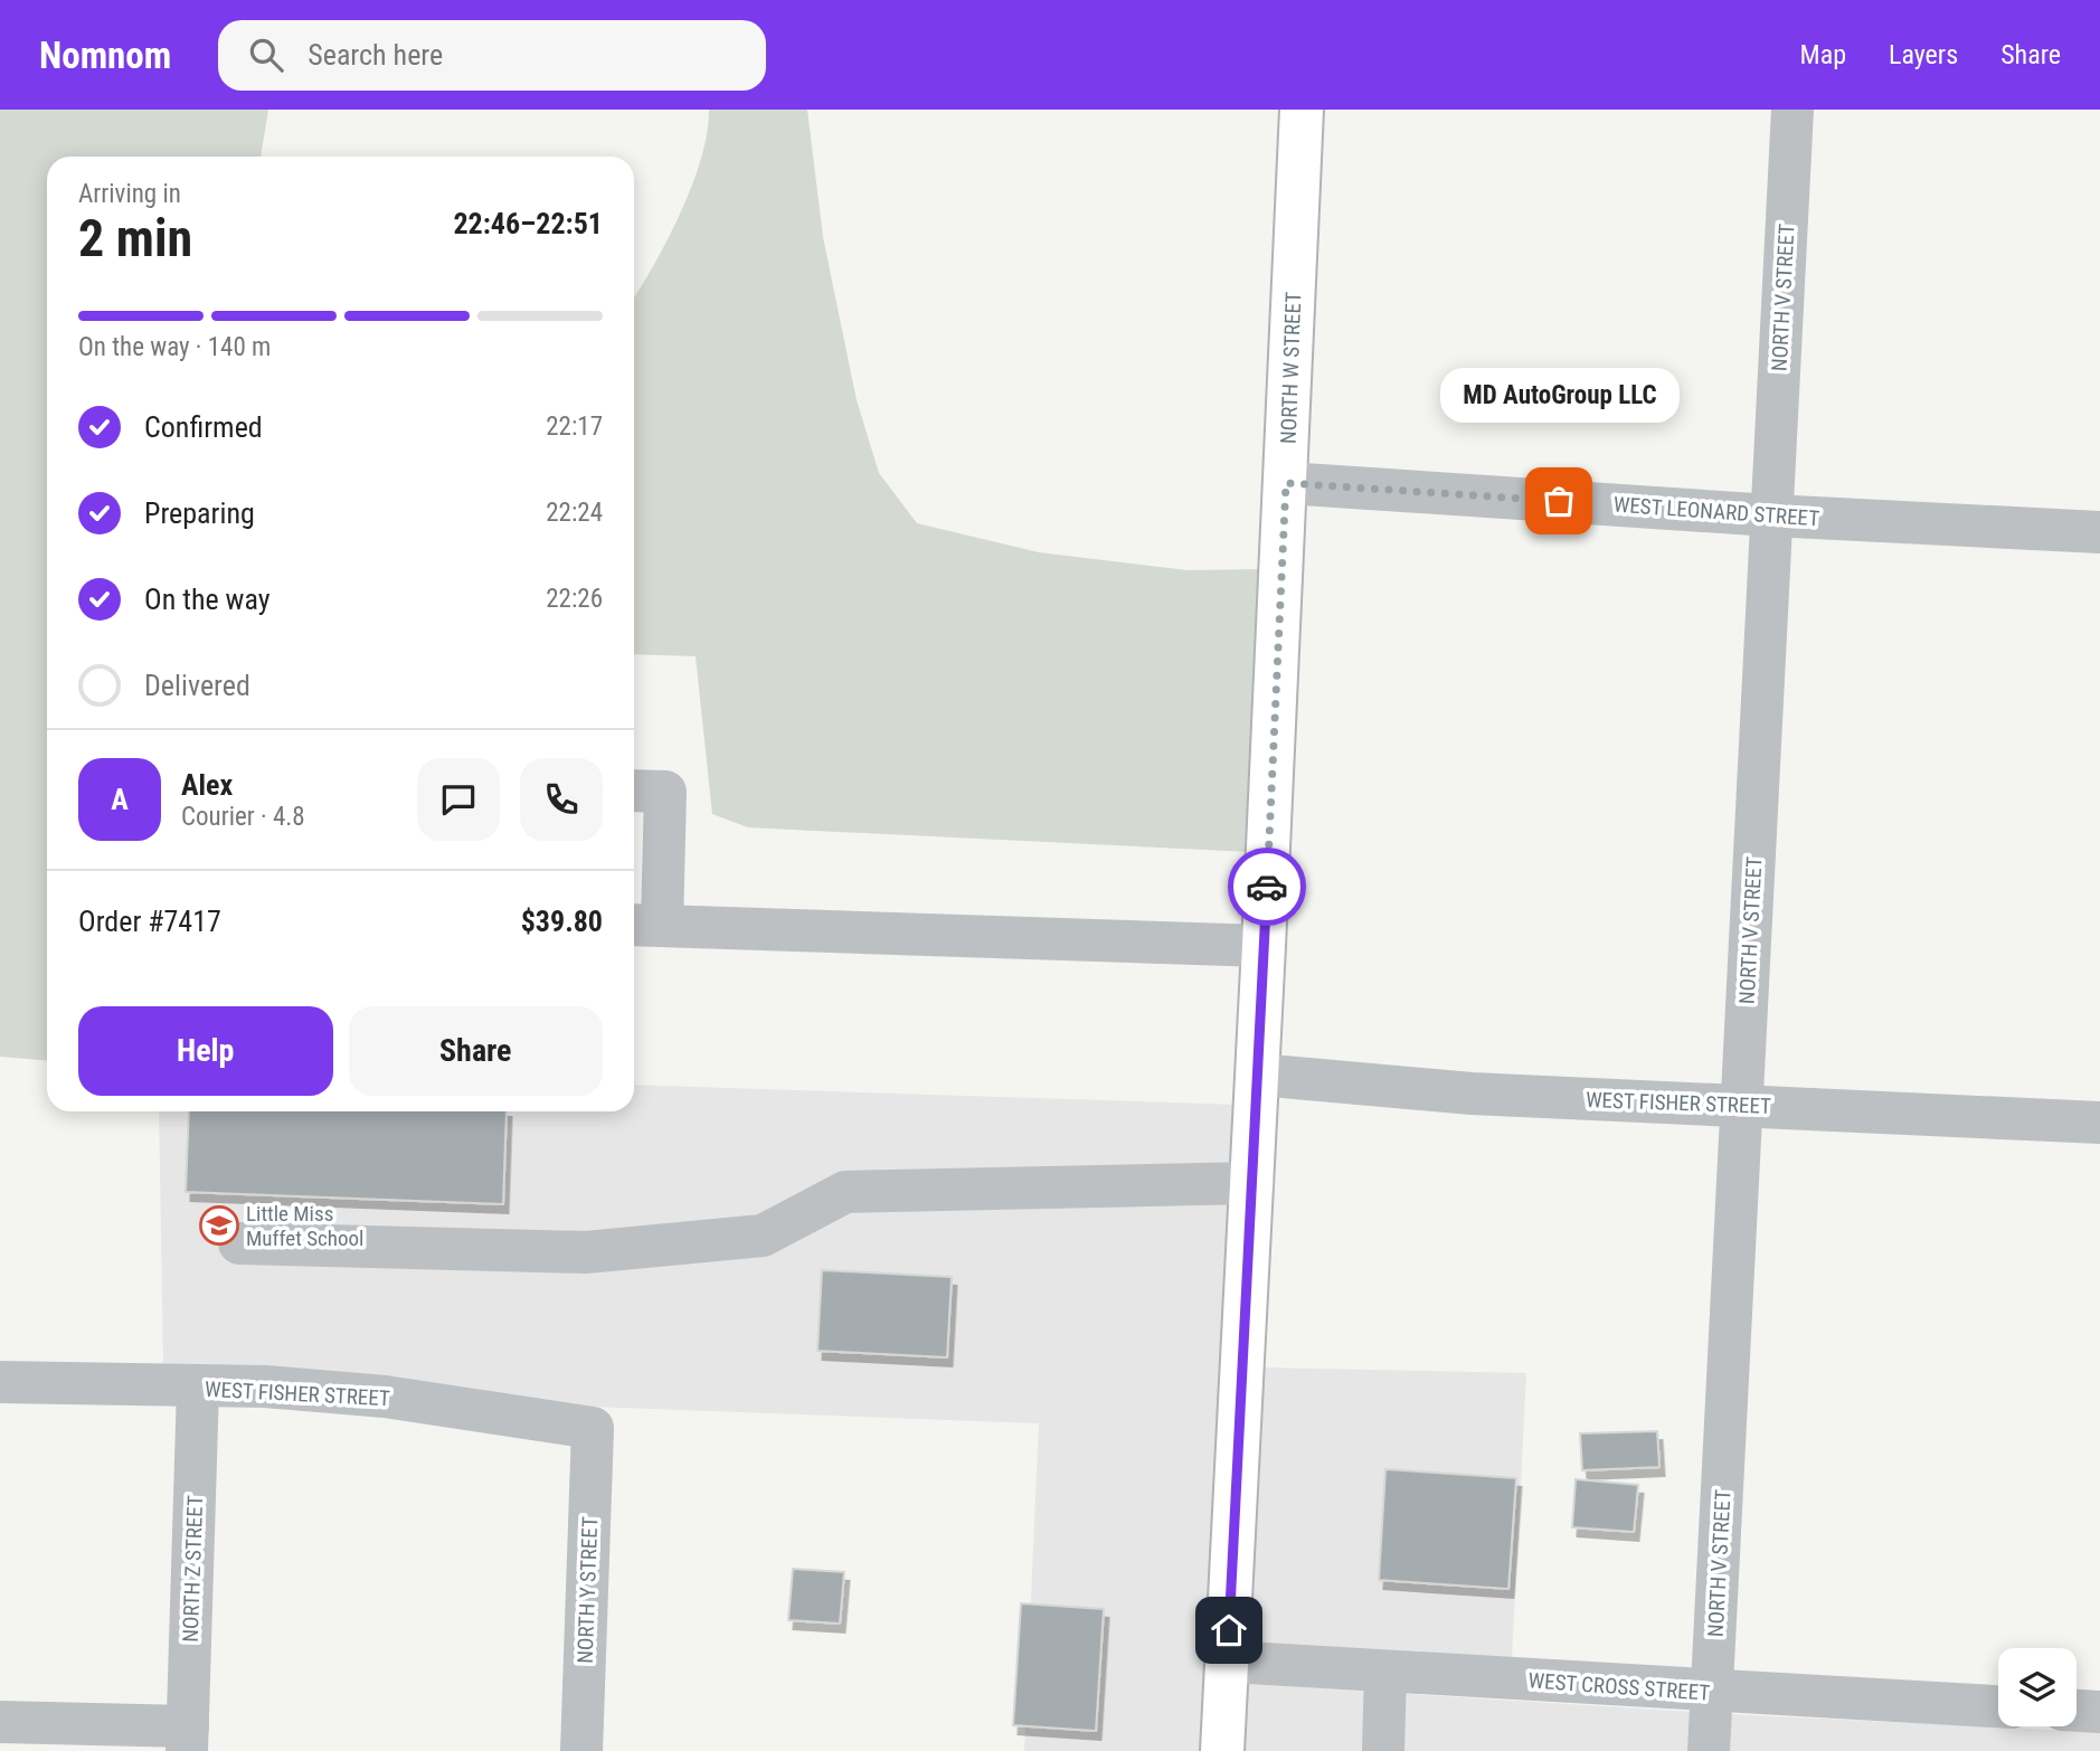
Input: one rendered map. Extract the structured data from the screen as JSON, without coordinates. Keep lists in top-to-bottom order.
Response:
{
  "streets": {
    "main road": ["NORTH W STREET"],
    "street": [
      "NORTH V STREET",
      "WEST LEONARD STREET",
      "WEST FISHER STREET",
      "NORTH Z STREET",
      "NORTH Y STREET",
      "WEST CROSS STREET"
    ]
  },
  "crossings": [
    ["NORTH V STREET", "WEST LEONARD STREET"],
    ["NORTH V STREET", "WEST FISHER STREET"],
    ["NORTH V STREET", "WEST CROSS STREET"],
    ["NORTH W STREET", "WEST LEONARD STREET"],
    ["NORTH W STREET", "WEST FISHER STREET"],
    ["NORTH W STREET", "WEST CROSS STREET"],
    ["WEST FISHER STREET", "NORTH Z STREET"],
    ["WEST FISHER STREET", "NORTH Y STREET"]
  ],
  "places": {
    "other": ["MD AutoGroup LLC"],
    "school or university": ["Little Miss Muffet School"]
  },
  "page": {
    "header": "Nomnom",
    "search": "Search here",
    "nav": ["Map", "Layers", "Share"],
    "heading": ["2 min", "Arriving in", "22:46–22:51"],
    "panel": [
      "Alex",
      "Courier · 4.8",
      "Order #7417",
      "$39.80"
    ],
    "bar": "On the way · 140 m",
    "bubble": "MD AutoGroup LLC",
    "list": [
      ["Confirmed", "22:17"],
      ["Preparing", "22:24"],
      ["On the way", "22:26"],
      "Delivered"
    ],
    "round": "A",
    "buttons": ["Help", "Share"]
  }
}
